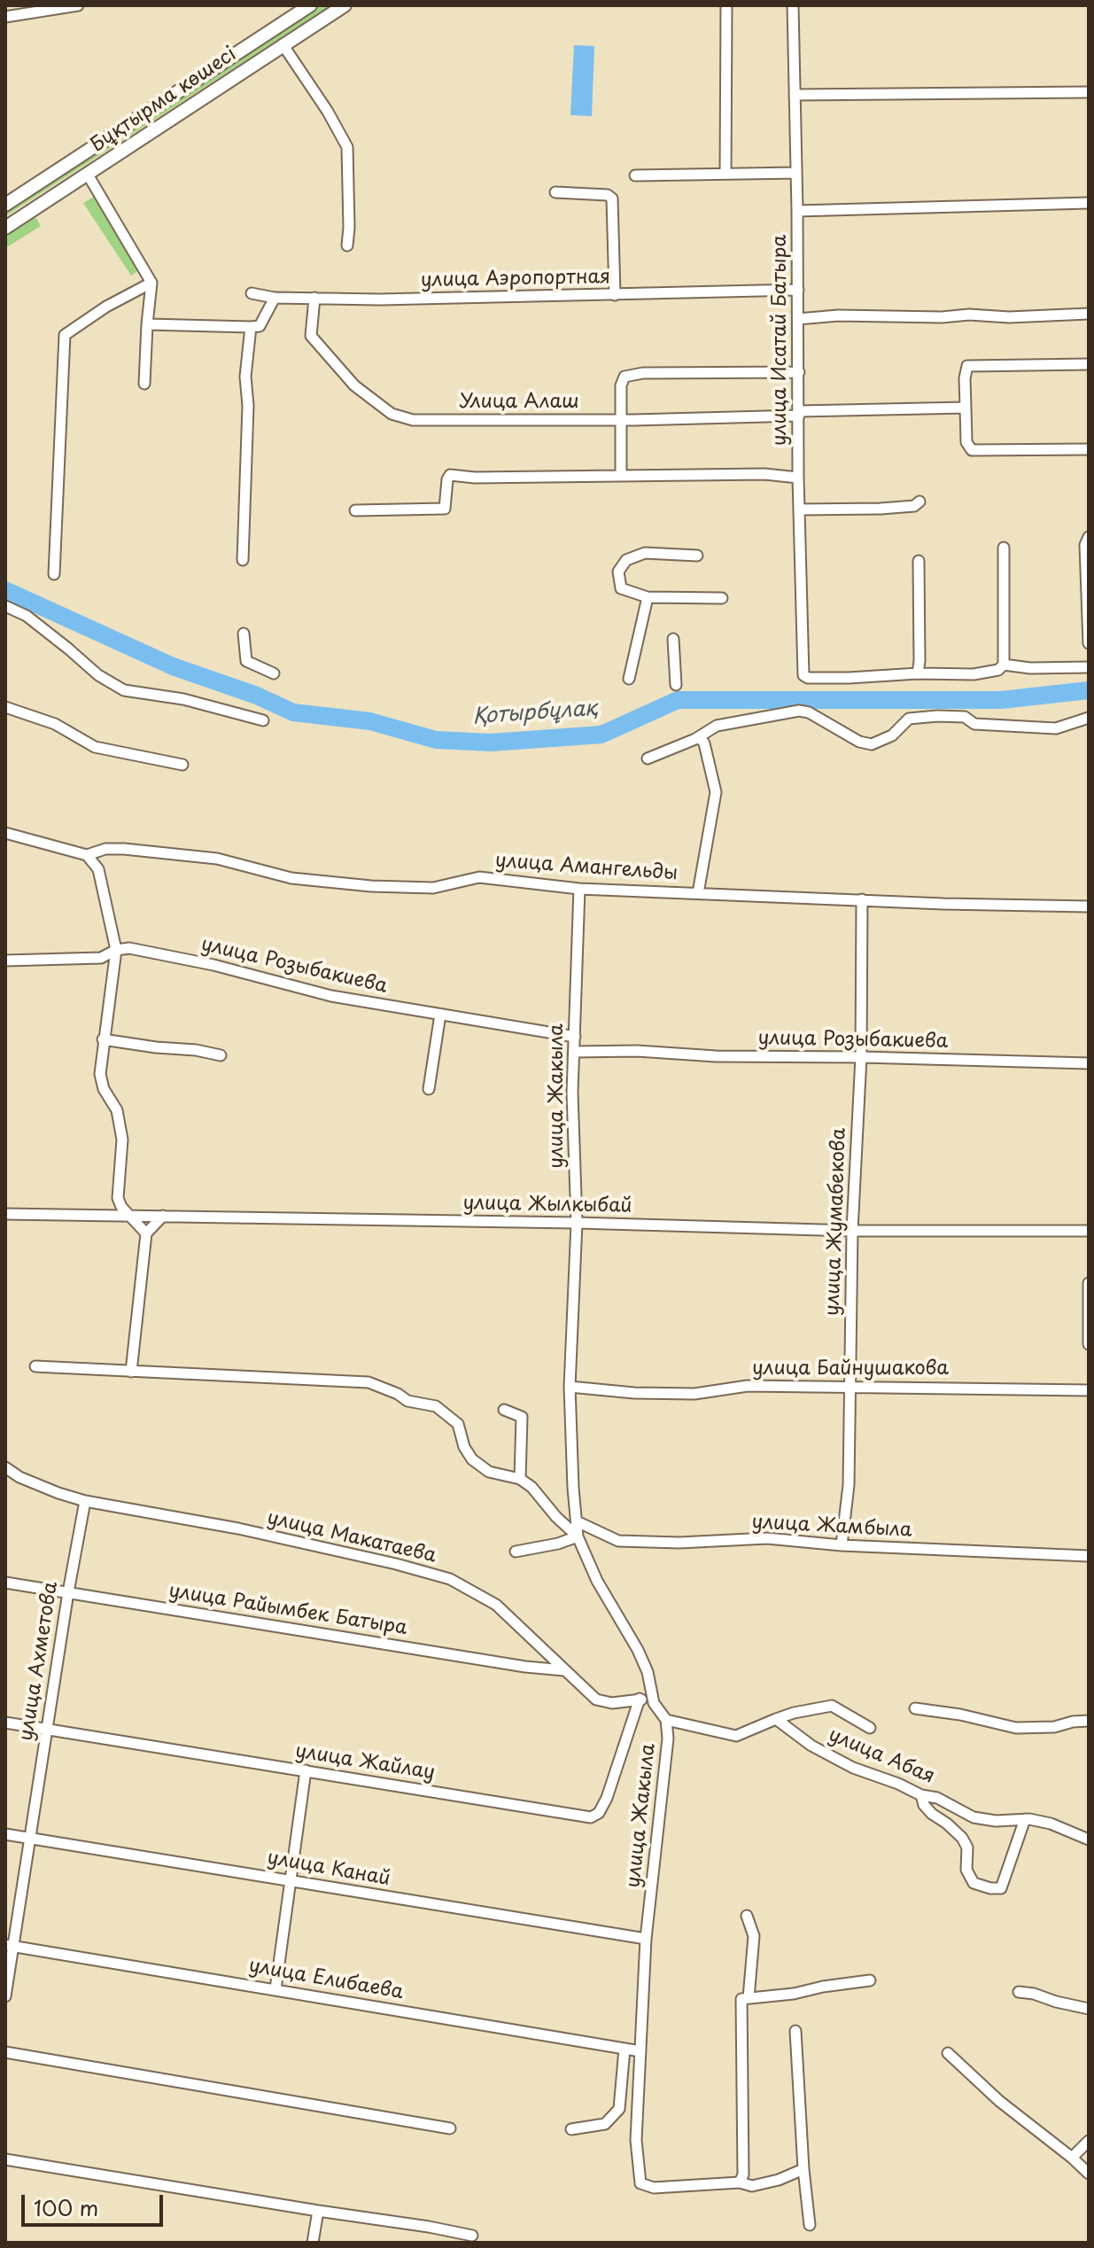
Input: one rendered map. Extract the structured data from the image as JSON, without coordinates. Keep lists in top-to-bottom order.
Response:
{
  "streets": {
    "main road": ["Бұқтырма көшесі"],
    "street": [
      "улица Аэропортная",
      "улица Исатай Батыра",
      "Улица Алаш",
      "улица Амангельды",
      "улица Розыбакиева",
      "улица Жакыла",
      "улица Жылкыбай",
      "улица Жумабекова",
      "улица Байнушакова",
      "улица Жамбыла",
      "улица Макатаева",
      "улица Райымбек Батыра",
      "улица Ахметова",
      "улица Абая",
      "улица Жайлау",
      "улица Канай",
      "улица Елибаева"
    ]
  },
  "crossings": [
    ["улица Аэропортная", "улица Исатай Батыра"],
    ["улица Аэропортная", "Улица Алаш"],
    ["улица Исатай Батыра", "Улица Алаш"],
    ["улица Амангельды", "улица Жакыла"],
    ["улица Амангельды", "улица Жумабекова"],
    ["улица Розыбакиева", "улица Жакыла"],
    ["улица Розыбакиева", "улица Жумабекова"],
    ["улица Жакыла", "улица Жылкыбай"],
    ["улица Жакыла", "улица Байнушакова"],
    ["улица Жакыла", "улица Жамбыла"],
    ["улица Жакыла", "улица Макатаева"],
    ["улица Жакыла", "улица Канай"],
    ["улица Жакыла", "улица Елибаева"],
    ["улица Жылкыбай", "улица Жумабекова"],
    ["улица Жумабекова", "улица Байнушакова"],
    ["улица Жумабекова", "улица Жамбыла"],
    ["улица Макатаева", "улица Райымбек Батыра"],
    ["улица Макатаева", "улица Ахметова"],
    ["улица Макатаева", "улица Жайлау"],
    ["улица Райымбек Батыра", "улица Ахметова"],
    ["улица Ахметова", "улица Жайлау"],
    ["улица Ахметова", "улица Канай"],
    ["улица Ахметова", "улица Елибаева"]
  ],
  "water": ["Қотырбұлақ"],
  "scale_bar": "100 m"
}
